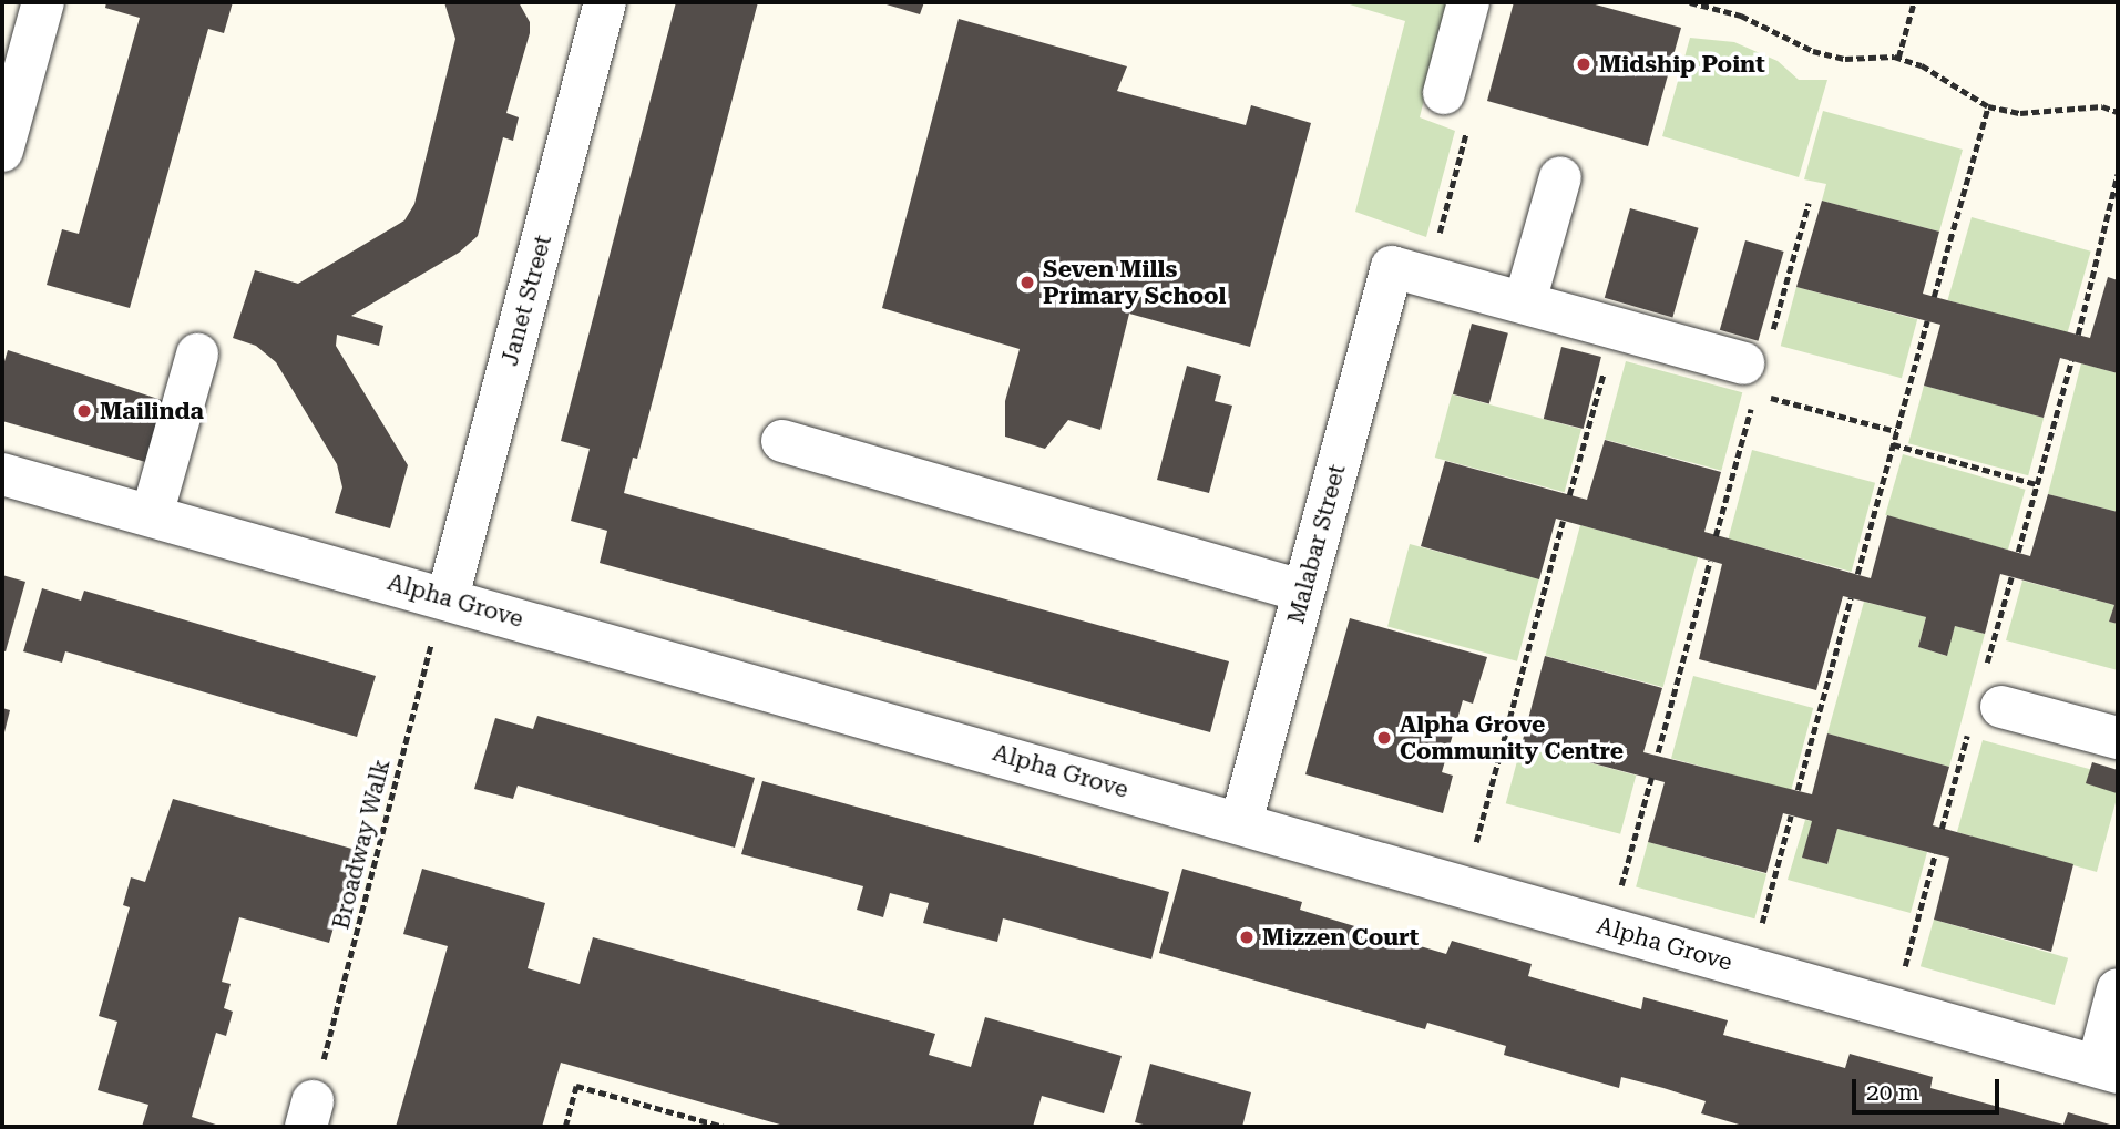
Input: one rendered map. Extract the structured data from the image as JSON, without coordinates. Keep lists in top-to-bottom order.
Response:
{
  "streets": {
    "street": ["Janet Street", "Malabar Street", "Alpha Grove"],
    "path": ["Broadway Walk"]
  },
  "crossings": [
    ["Janet Street", "Alpha Grove"],
    ["Janet Street", "Broadway Walk"],
    ["Malabar Street", "Alpha Grove"],
    ["Alpha Grove", "Broadway Walk"]
  ],
  "places": [
    "Midship Point",
    "Seven Mills Primary School",
    "Mailinda",
    "Alpha Grove Community Centre",
    "Mizzen Court"
  ],
  "scale_bar": "20 m"
}
